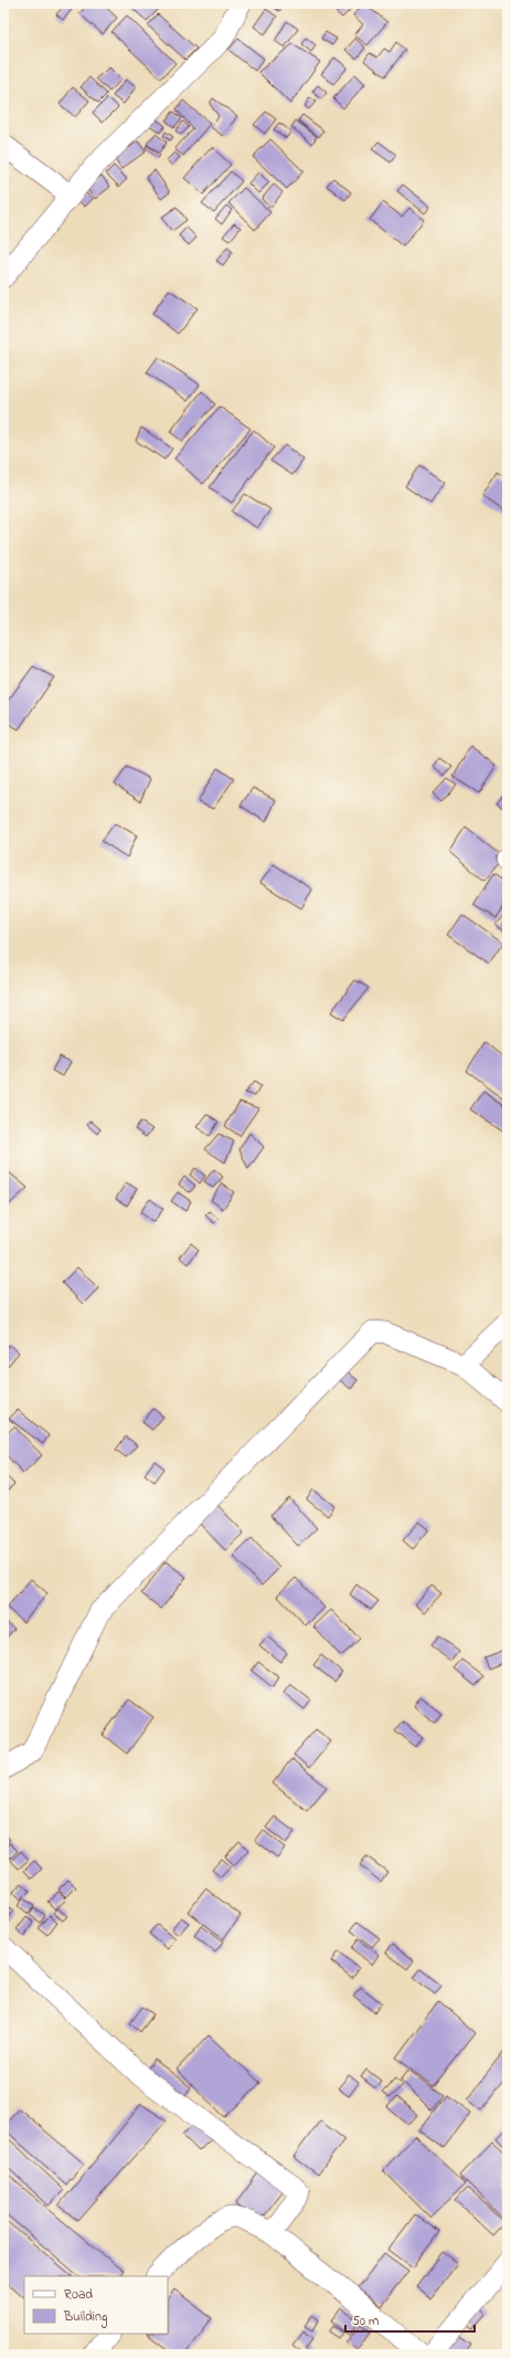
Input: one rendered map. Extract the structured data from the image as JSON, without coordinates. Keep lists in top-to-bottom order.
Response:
{
  "legend": ["Road", "Building"],
  "scale_bar": "50 m"
}
